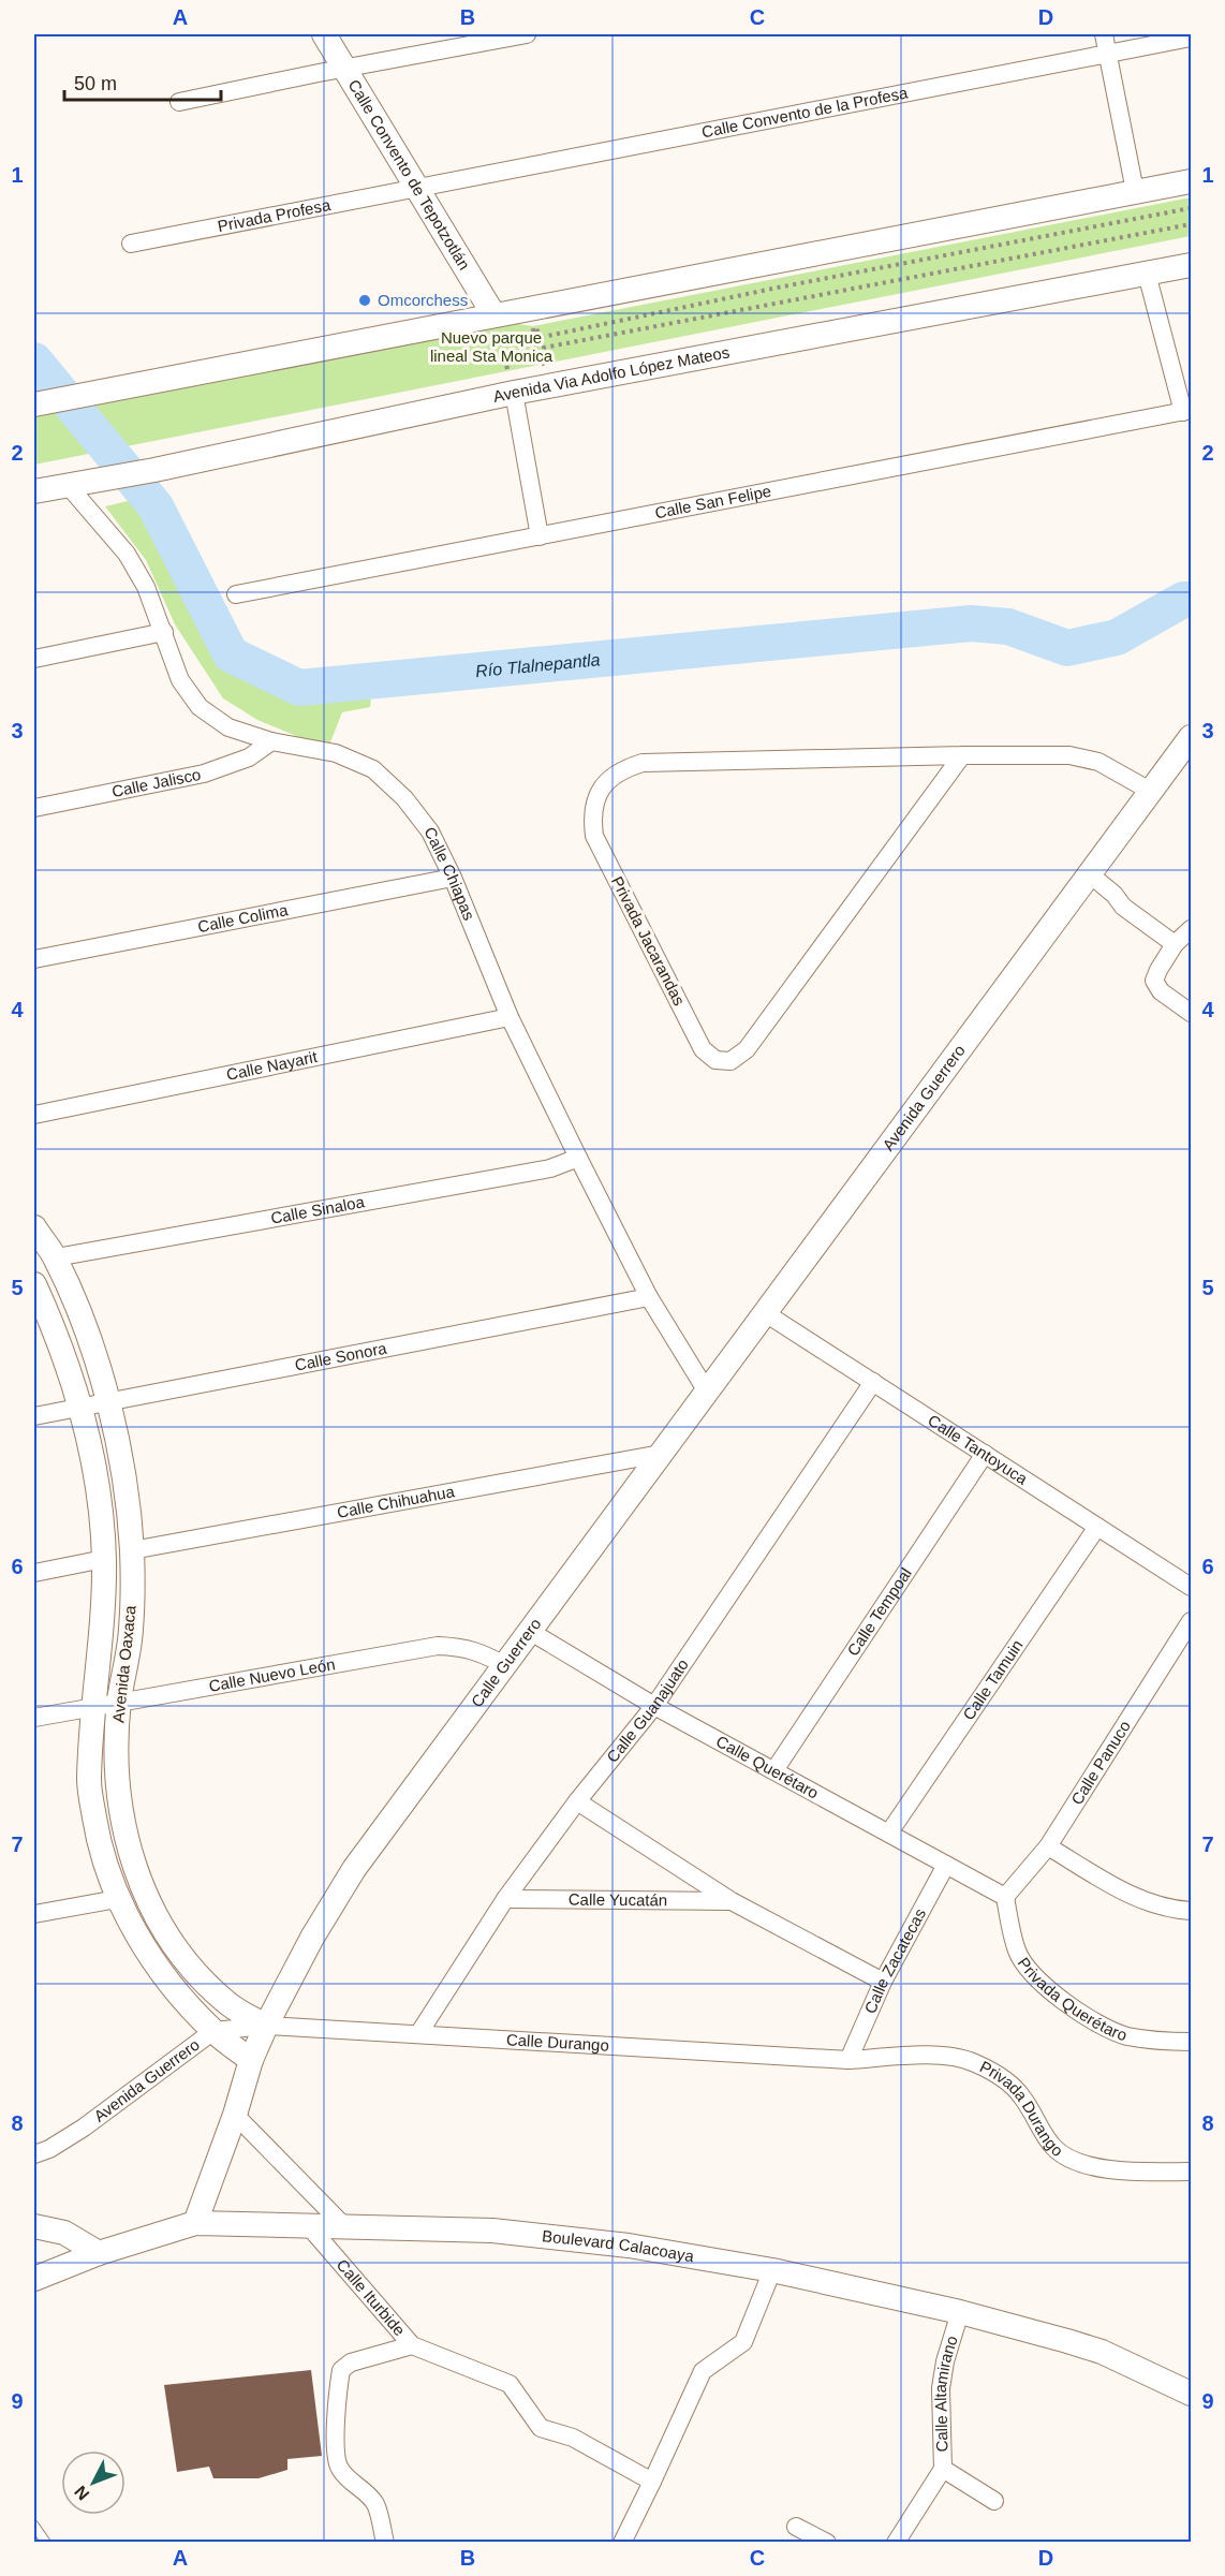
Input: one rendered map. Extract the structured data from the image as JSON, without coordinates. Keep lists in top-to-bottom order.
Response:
{
  "streets": {
    "street": [
      "Calle Convento de la Profesa",
      "Calle Convento de Tepotzotlán",
      "Privada Profesa",
      "Avenida Via Adolfo López Mateos",
      "Calle San Felipe",
      "Calle Jalisco",
      "Calle Chiapas",
      "Calle Colima",
      "Privada Jacarandas",
      "Calle Nayarit",
      "Avenida Guerrero",
      "Calle Sinaloa",
      "Calle Sonora",
      "Calle Tantoyuca",
      "Calle Chihuahua",
      "Calle Tempoal",
      "Avenida Oaxaca",
      "Calle Guerrero",
      "Calle Nuevo León",
      "Calle Tamuin",
      "Calle Guanajuato",
      "Calle Panuco",
      "Calle Querétaro",
      "Calle Yucatán",
      "Calle Zacatecas",
      "Privada Querétaro",
      "Calle Durango",
      "Privada Durango",
      "Boulevard Calacoaya",
      "Calle Iturbide",
      "Calle Altamirano"
    ]
  },
  "crossings": [
    ["Calle Convento de la Profesa", "Calle Convento de Tepotzotlán"],
    ["Calle Convento de la Profesa", "Privada Profesa"],
    ["Calle Convento de Tepotzotlán", "Privada Profesa"],
    ["Avenida Via Adolfo López Mateos", "Calle Chiapas"],
    ["Calle Jalisco", "Calle Chiapas"],
    ["Calle Chiapas", "Calle Colima"],
    ["Calle Chiapas", "Calle Nayarit"],
    ["Calle Chiapas", "Calle Sinaloa"],
    ["Calle Chiapas", "Calle Sonora"],
    ["Calle Chiapas", "Calle Guerrero"],
    ["Privada Jacarandas", "Avenida Guerrero"],
    ["Avenida Guerrero", "Calle Tantoyuca"],
    ["Avenida Guerrero", "Avenida Oaxaca"],
    ["Avenida Guerrero", "Calle Guerrero"],
    ["Avenida Guerrero", "Calle Durango"],
    ["Calle Sinaloa", "Avenida Oaxaca"],
    ["Calle Sonora", "Avenida Oaxaca"],
    ["Calle Tantoyuca", "Calle Tempoal"],
    ["Calle Tantoyuca", "Calle Guerrero"],
    ["Calle Tantoyuca", "Calle Tamuin"],
    ["Calle Tantoyuca", "Calle Guanajuato"],
    ["Calle Chihuahua", "Avenida Oaxaca"],
    ["Calle Chihuahua", "Calle Guerrero"],
    ["Calle Tempoal", "Calle Querétaro"],
    ["Avenida Oaxaca", "Calle Guerrero"],
    ["Avenida Oaxaca", "Calle Nuevo León"],
    ["Avenida Oaxaca", "Calle Durango"],
    ["Calle Guerrero", "Calle Nuevo León"],
    ["Calle Guerrero", "Calle Querétaro"],
    ["Calle Guerrero", "Calle Durango"],
    ["Calle Guerrero", "Boulevard Calacoaya"],
    ["Calle Tamuin", "Calle Querétaro"],
    ["Calle Guanajuato", "Calle Querétaro"],
    ["Calle Guanajuato", "Calle Yucatán"],
    ["Calle Guanajuato", "Calle Durango"],
    ["Calle Panuco", "Calle Querétaro"],
    ["Calle Panuco", "Privada Querétaro"],
    ["Calle Querétaro", "Calle Zacatecas"],
    ["Calle Querétaro", "Privada Querétaro"],
    ["Calle Yucatán", "Calle Zacatecas"],
    ["Calle Zacatecas", "Calle Durango"],
    ["Calle Zacatecas", "Privada Durango"],
    ["Calle Durango", "Privada Durango"],
    ["Boulevard Calacoaya", "Calle Iturbide"],
    ["Boulevard Calacoaya", "Calle Altamirano"]
  ],
  "water": ["Río Tlalnepantla"],
  "parks": ["Nuevo parque lineal Sta Monica"],
  "places": ["Omcorchess"],
  "scale_bar": "50 m",
  "north": "bottom left",
  "grid": {
    "columns": [
      "A",
      "B",
      "C",
      "D"
    ],
    "rows": [
      "1",
      "2",
      "3",
      "4",
      "5",
      "6",
      "7",
      "8",
      "9"
    ]
  }
}
